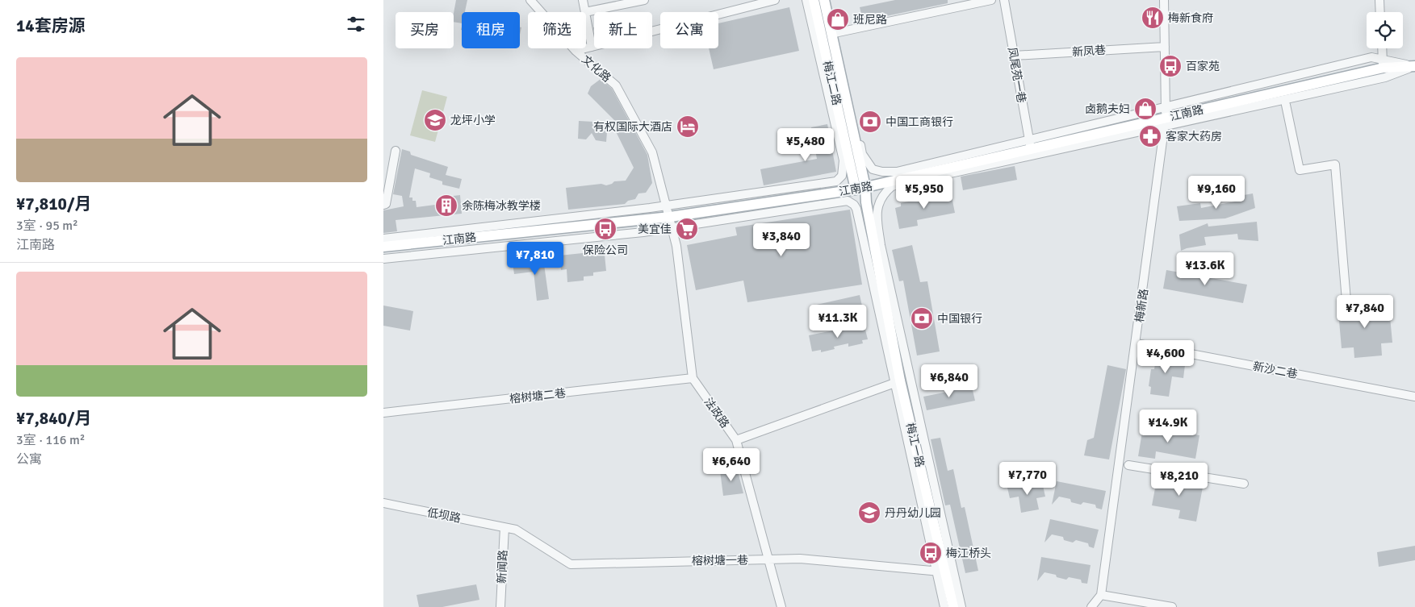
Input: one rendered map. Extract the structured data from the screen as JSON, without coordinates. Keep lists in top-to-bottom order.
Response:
{
  "streets": {
    "main road": ["梅江二路", "江南路", "梅江一路"],
    "street": [
      "新凤巷",
      "文化路",
      "凤尾苑一巷",
      "梅新路",
      "新沙二巷",
      "榕树塘二巷",
      "法政路",
      "低坝路",
      "榕树塘一巷",
      "新闻路"
    ]
  },
  "crossings": [
    ["新凤巷", "凤尾苑一巷"],
    ["新凤巷", "梅新路"],
    ["文化路", "江南路"],
    ["文化路", "法政路"],
    ["凤尾苑一巷", "江南路"],
    ["梅江二路", "江南路"],
    ["梅江二路", "梅江一路"],
    ["江南路", "梅新路"],
    ["江南路", "法政路"],
    ["江南路", "梅江一路"],
    ["梅新路", "新沙二巷"],
    ["榕树塘二巷", "法政路"],
    ["法政路", "榕树塘一巷"],
    ["梅江一路", "榕树塘一巷"],
    ["低坝路", "榕树塘一巷"],
    ["低坝路", "新闻路"],
    ["榕树塘一巷", "新闻路"]
  ],
  "places": {
    "restaurant": ["梅新食府"],
    "shop": ["班尼路", "卤鹅夫妇"],
    "bus stop": ["百家苑", "保险公司", "梅江桥头"],
    "school or university": ["龙坪小学", "丹丹幼儿园"],
    "bank": ["中国工商银行", "中国银行"],
    "hotel": ["有权国际大酒店"],
    "pharmacy": ["客家大药房"],
    "building": ["余陈梅冰教学楼"],
    "supermarket": ["美宜佳"]
  },
  "page": {
    "heading": "14套房源",
    "chip": [
      "买房",
      "租房",
      "筛选",
      "新上",
      "公寓"
    ],
    "list": [
      {
        "name": "¥7,810/月",
        "note": "3室 · 95 m² · 江南路"
      },
      {
        "name": "¥7,840/月",
        "note": "3室 · 116 m² · 公寓"
      }
    ],
    "price": [
      "¥5,480",
      "¥5,950",
      "¥9,160",
      "¥3,840",
      "¥7,810",
      "¥13.6K",
      "¥7,840",
      "¥11.3K",
      "¥4,600",
      "¥6,840",
      "¥14.9K",
      "¥6,640",
      "¥7,770",
      "¥8,210"
    ]
  }
}
